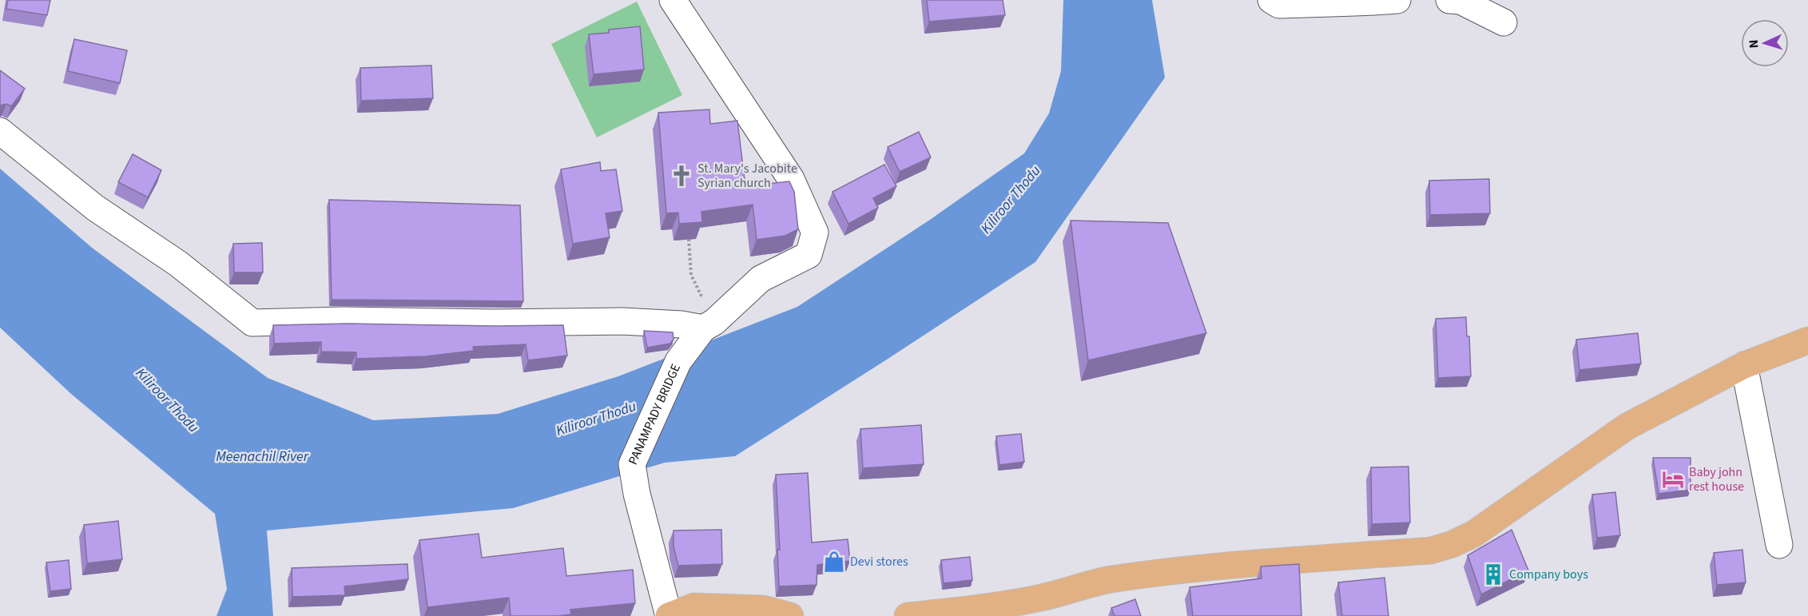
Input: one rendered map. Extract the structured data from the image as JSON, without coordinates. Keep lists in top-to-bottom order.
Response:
{
  "streets": {
    "street": ["PANAMPADY BRIDGE"]
  },
  "water": ["Kiliroor Thodu", "Meenachil River"],
  "places": {
    "church": ["St. Mary's Jacobite Syrian church"],
    "hotel": ["Baby john rest house"],
    "shop": ["Devi stores"],
    "building": ["Company boys"]
  },
  "north": "left"
}
